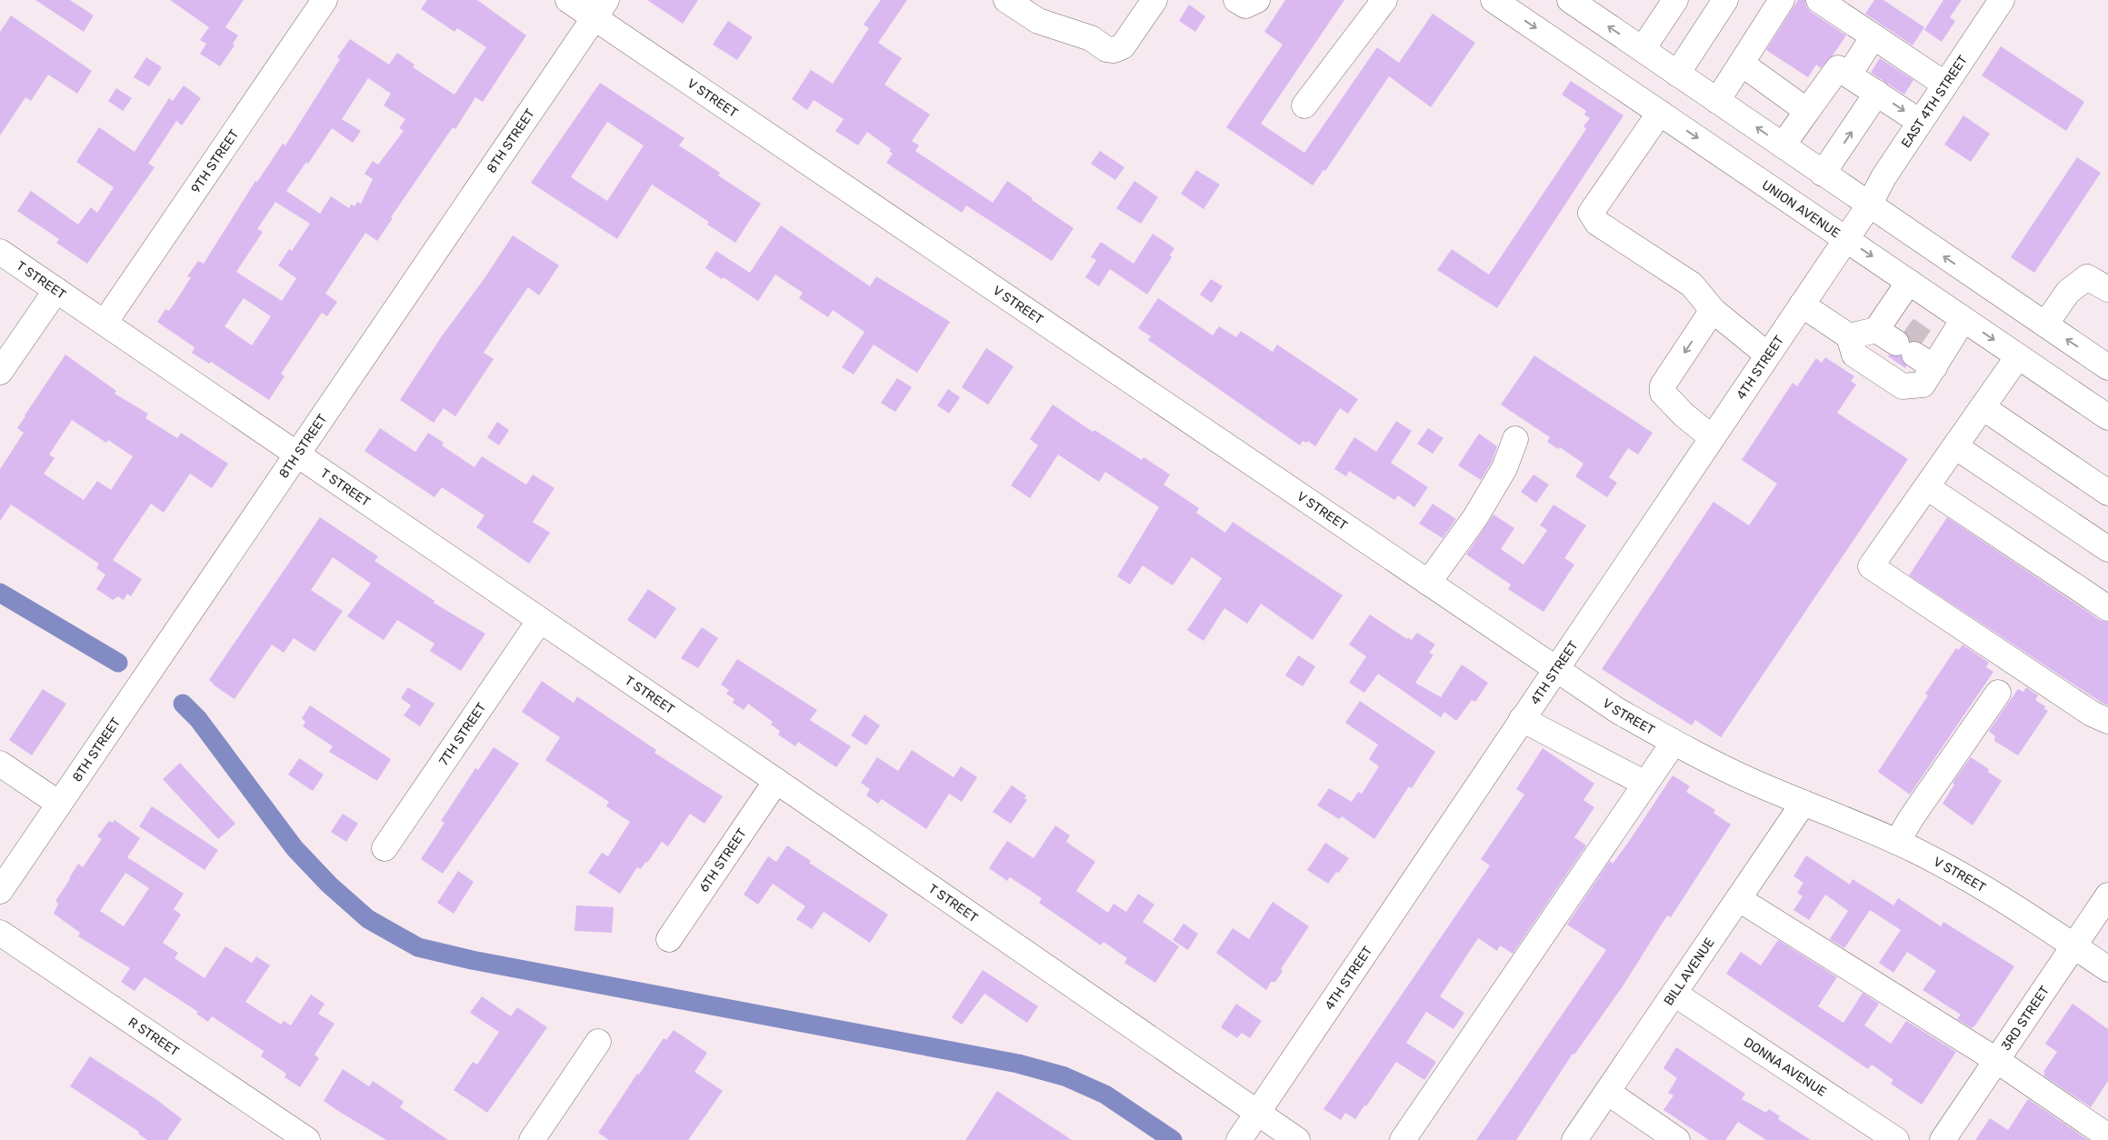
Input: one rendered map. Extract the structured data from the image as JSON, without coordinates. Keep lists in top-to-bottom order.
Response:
{
  "streets": {
    "main road": [
      "V STREET",
      "EAST 4TH STREET",
      "8TH STREET",
      "9TH STREET",
      "UNION AVENUE",
      "T STREET",
      "4TH STREET",
      "7TH STREET",
      "6TH STREET",
      "BILL AVENUE",
      "3RD STREET",
      "R STREET",
      "DONNA AVENUE"
    ]
  },
  "crossings": [
    ["V STREET", "8TH STREET"],
    ["V STREET", "4TH STREET"],
    ["V STREET", "BILL AVENUE"],
    ["V STREET", "3RD STREET"],
    ["EAST 4TH STREET", "4TH STREET"],
    ["8TH STREET", "T STREET"],
    ["9TH STREET", "T STREET"],
    ["UNION AVENUE", "4TH STREET"],
    ["T STREET", "4TH STREET"],
    ["T STREET", "7TH STREET"],
    ["T STREET", "6TH STREET"],
    ["BILL AVENUE", "DONNA AVENUE"]
  ]
}
